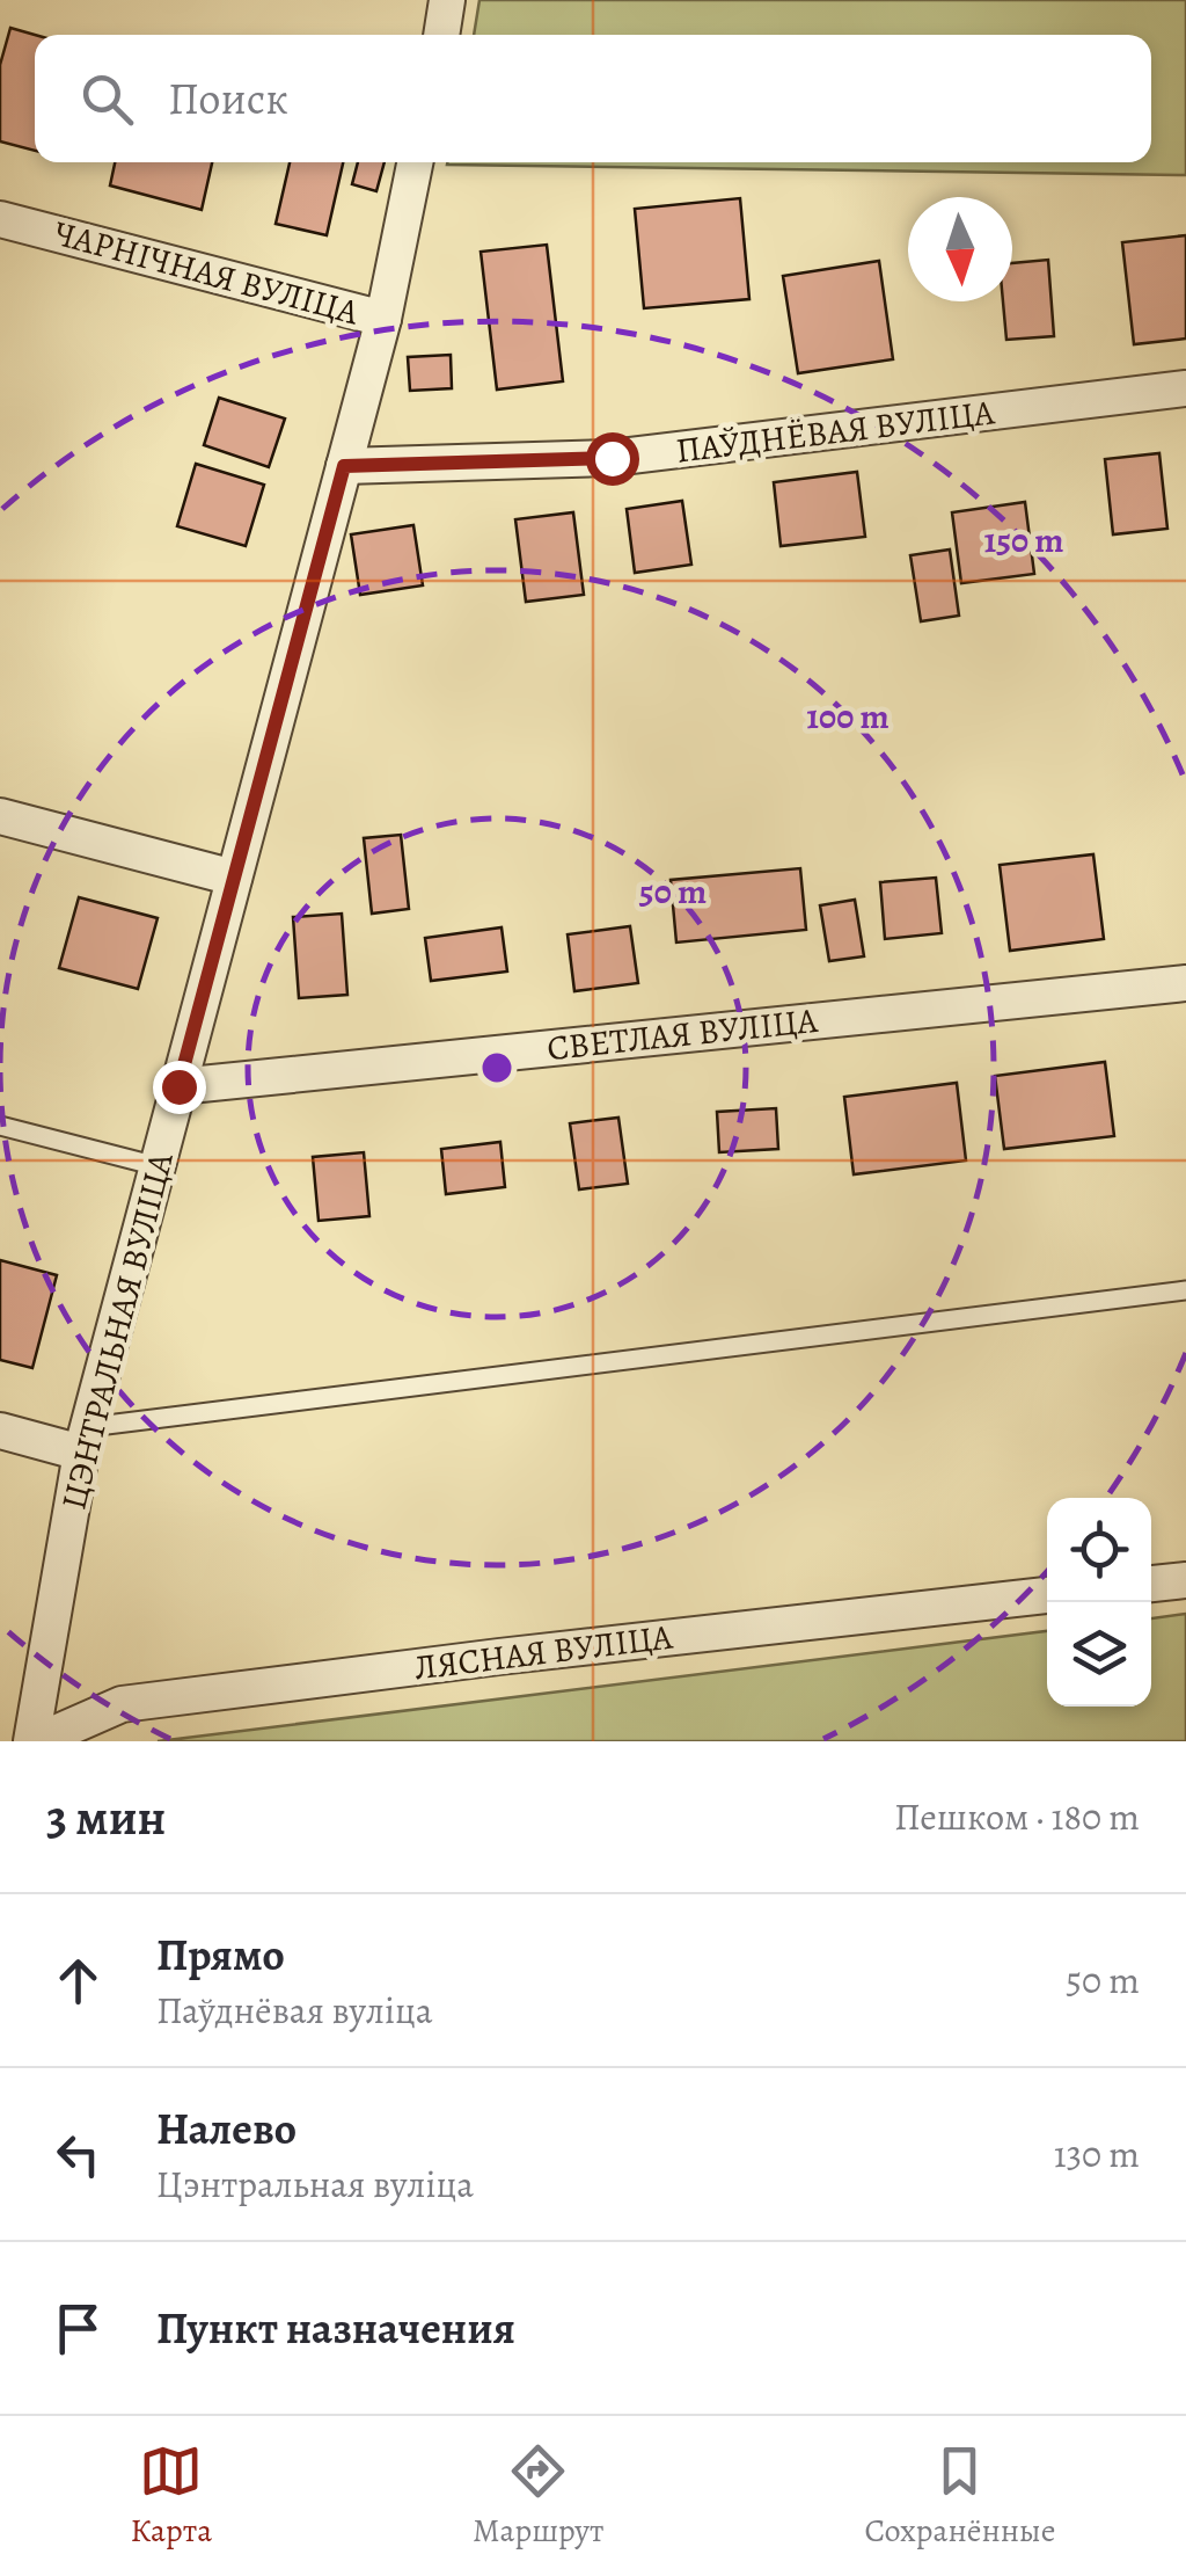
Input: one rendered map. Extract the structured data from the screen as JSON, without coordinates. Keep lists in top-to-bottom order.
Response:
{
  "streets": {
    "street": [
      "ЧАРНІЧНАЯ ВУЛІЦА",
      "ПАЎДНЁВАЯ ВУЛІЦА",
      "СВЕТЛАЯ ВУЛІЦА",
      "ЦЭНТРАЛЬНАЯ ВУЛІЦА",
      "ЛЯСНАЯ ВУЛІЦА"
    ]
  },
  "crossings": [
    ["ЧАРНІЧНАЯ ВУЛІЦА", "ЦЭНТРАЛЬНАЯ ВУЛІЦА"],
    ["ПАЎДНЁВАЯ ВУЛІЦА", "ЦЭНТРАЛЬНАЯ ВУЛІЦА"],
    ["СВЕТЛАЯ ВУЛІЦА", "ЦЭНТРАЛЬНАЯ ВУЛІЦА"],
    ["ЦЭНТРАЛЬНАЯ ВУЛІЦА", "ЛЯСНАЯ ВУЛІЦА"]
  ],
  "north": "bottom",
  "page": {
    "search": "Поиск",
    "heading": ["3 мин", "Пешком · 180 m"],
    "list": [
      ["Прямо", "Паўднёвая вуліца", "50 m"],
      ["Налево", "Цэнтральная вуліца", "130 m"],
      "Пункт назначения"
    ],
    "nav": ["Карта", "Маршрут", "Сохранённые"]
  },
  "rings": ["150 m", "100 m", "50 m"]
}
